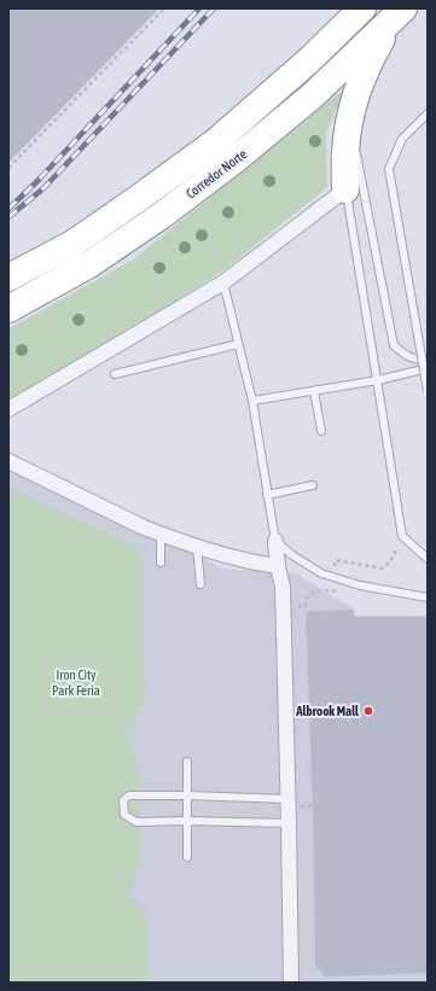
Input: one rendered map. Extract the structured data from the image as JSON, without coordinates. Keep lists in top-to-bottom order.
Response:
{
  "streets": {
    "highway": ["Corredor Norte"]
  },
  "parks": ["Iron City Park Feria"],
  "places": ["Albrook Mall"]
}
